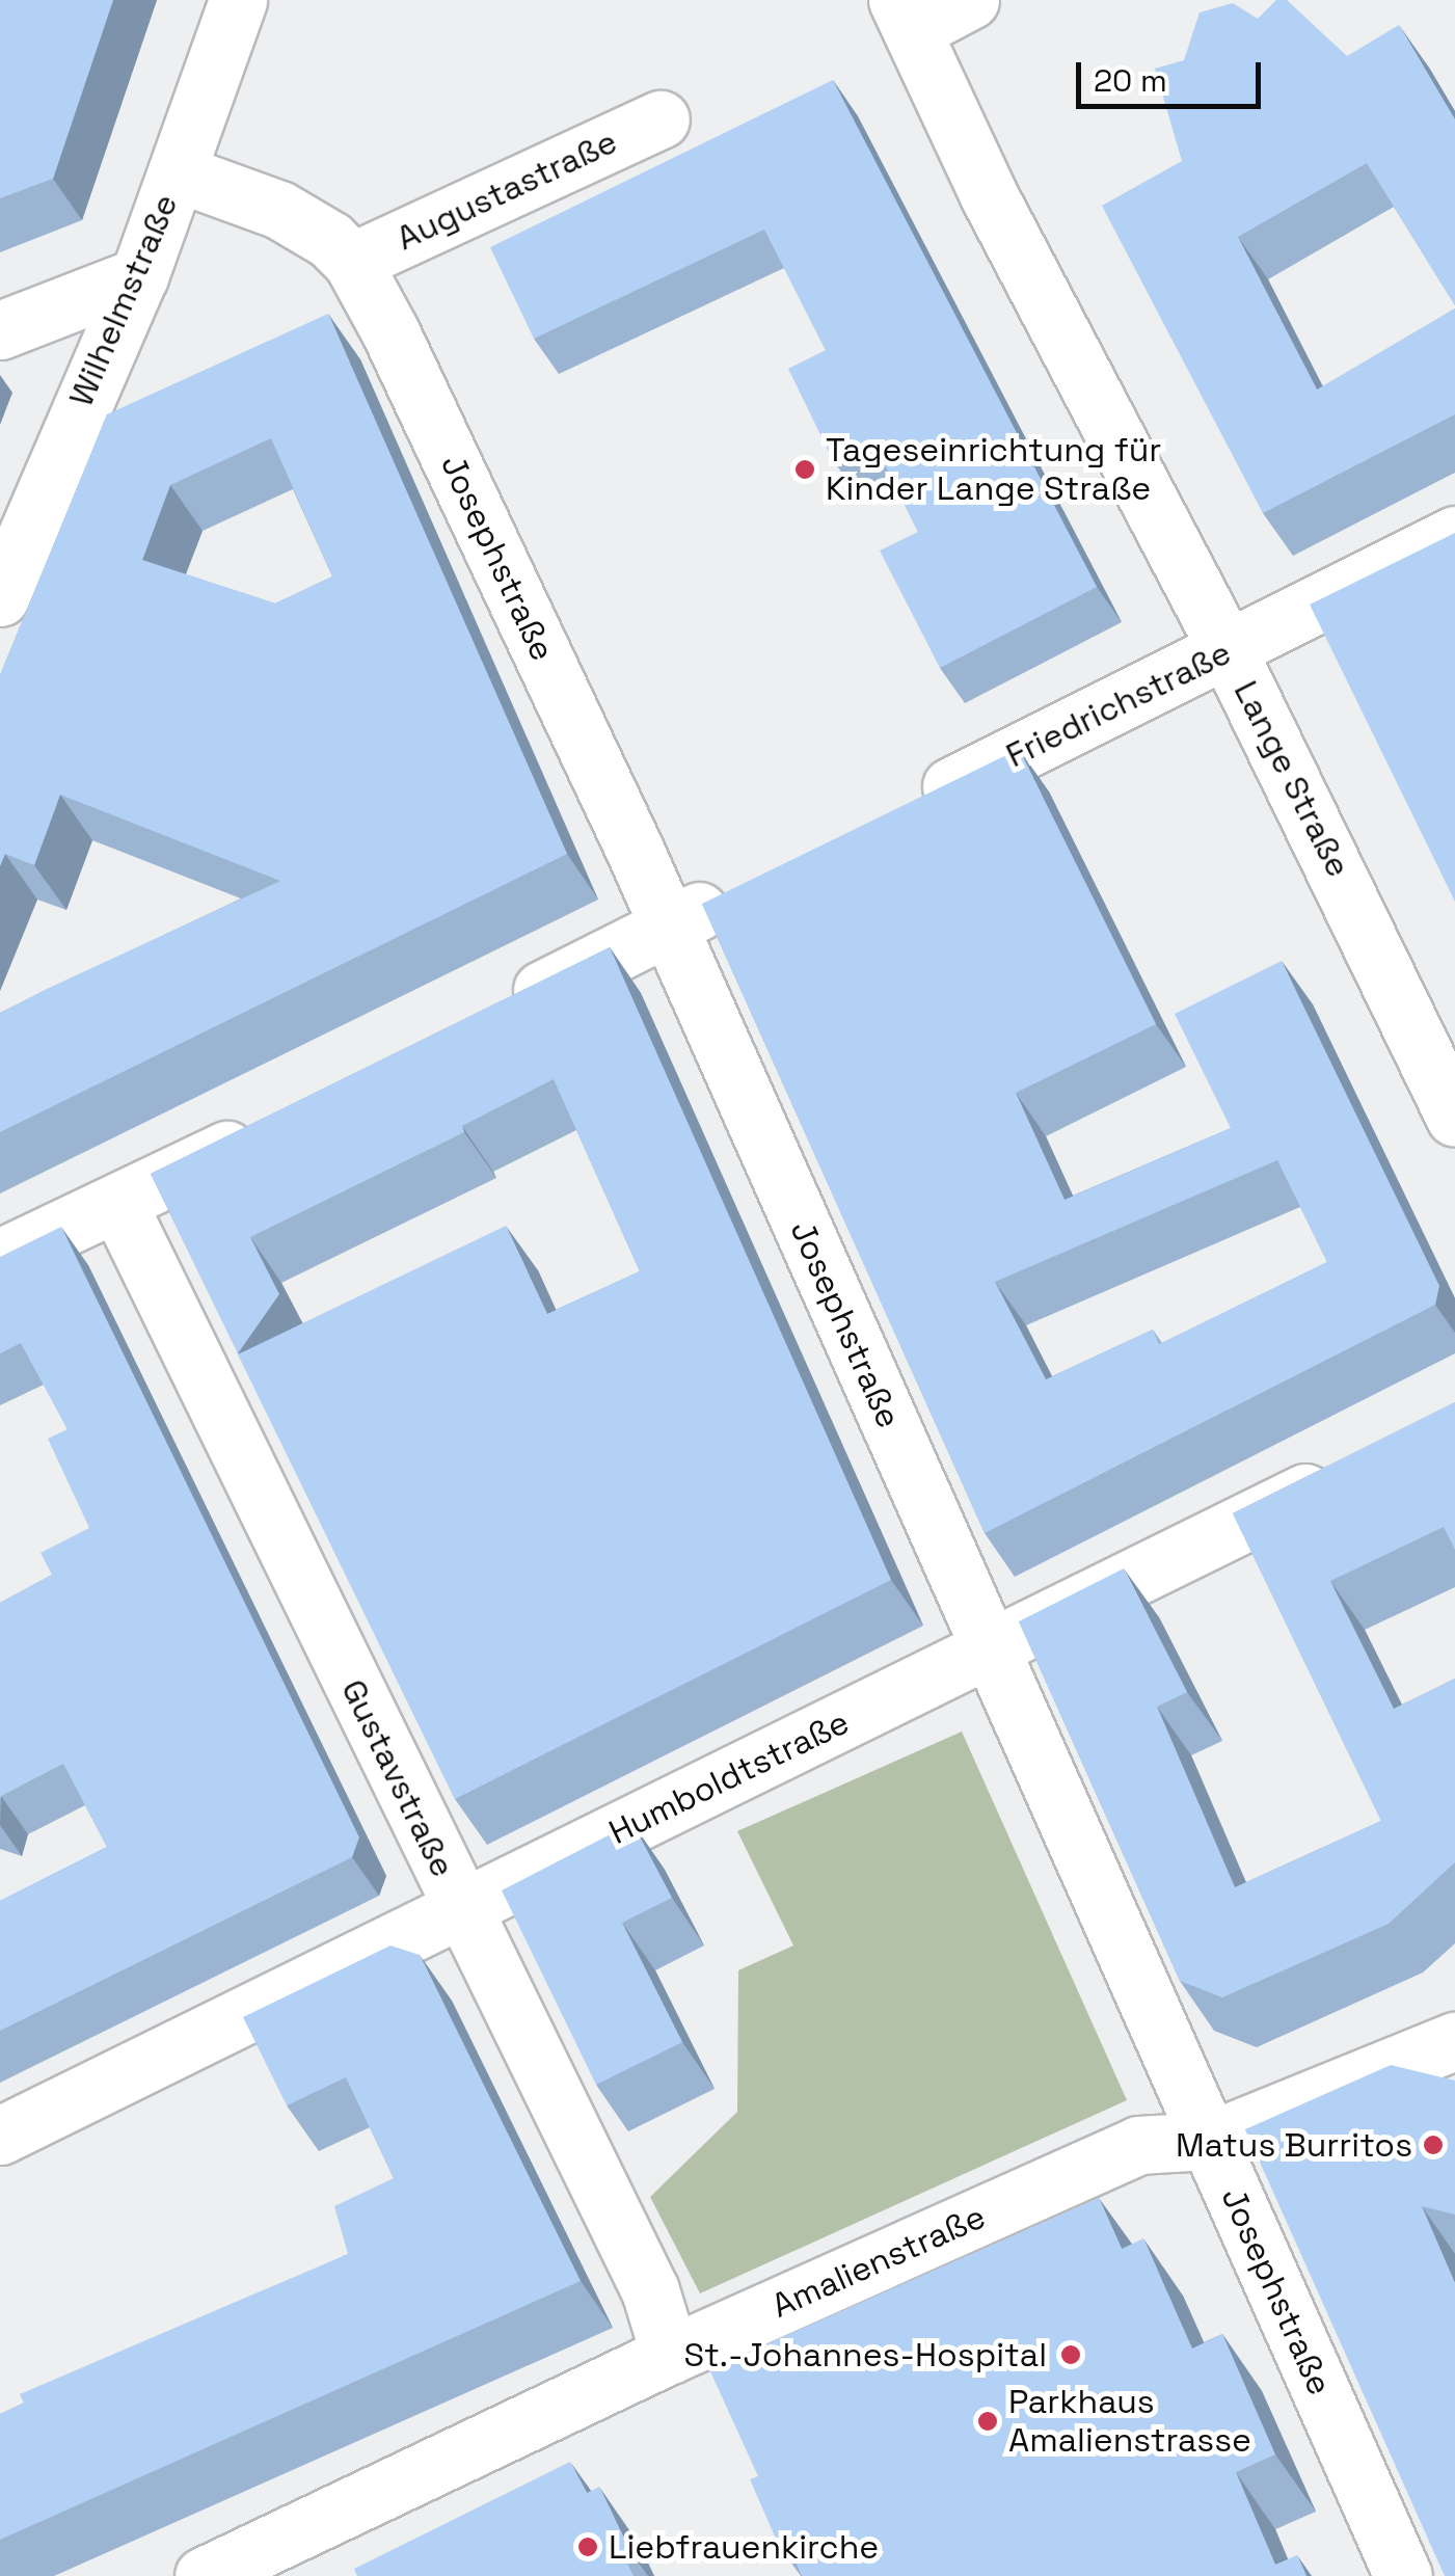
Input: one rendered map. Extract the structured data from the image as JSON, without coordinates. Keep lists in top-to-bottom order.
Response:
{
  "streets": {
    "street": [
      "Augustastraße",
      "Wilhelmstraße",
      "Josephstraße",
      "Friedrichstraße",
      "Lange Straße",
      "Humboldtstraße",
      "Gustavstraße",
      "Amalienstraße"
    ]
  },
  "crossings": [
    ["Augustastraße", "Josephstraße"],
    ["Wilhelmstraße", "Josephstraße"],
    ["Josephstraße", "Humboldtstraße"],
    ["Josephstraße", "Amalienstraße"],
    ["Friedrichstraße", "Lange Straße"],
    ["Humboldtstraße", "Gustavstraße"],
    ["Gustavstraße", "Amalienstraße"]
  ],
  "places": [
    "Tageseinrichtung für Kinder Lange Straße",
    "Matus Burritos",
    "St.-Johannes-Hospital",
    "Parkhaus Amalienstrasse",
    "Liebfrauenkirche"
  ],
  "scale_bar": "20 m"
}
